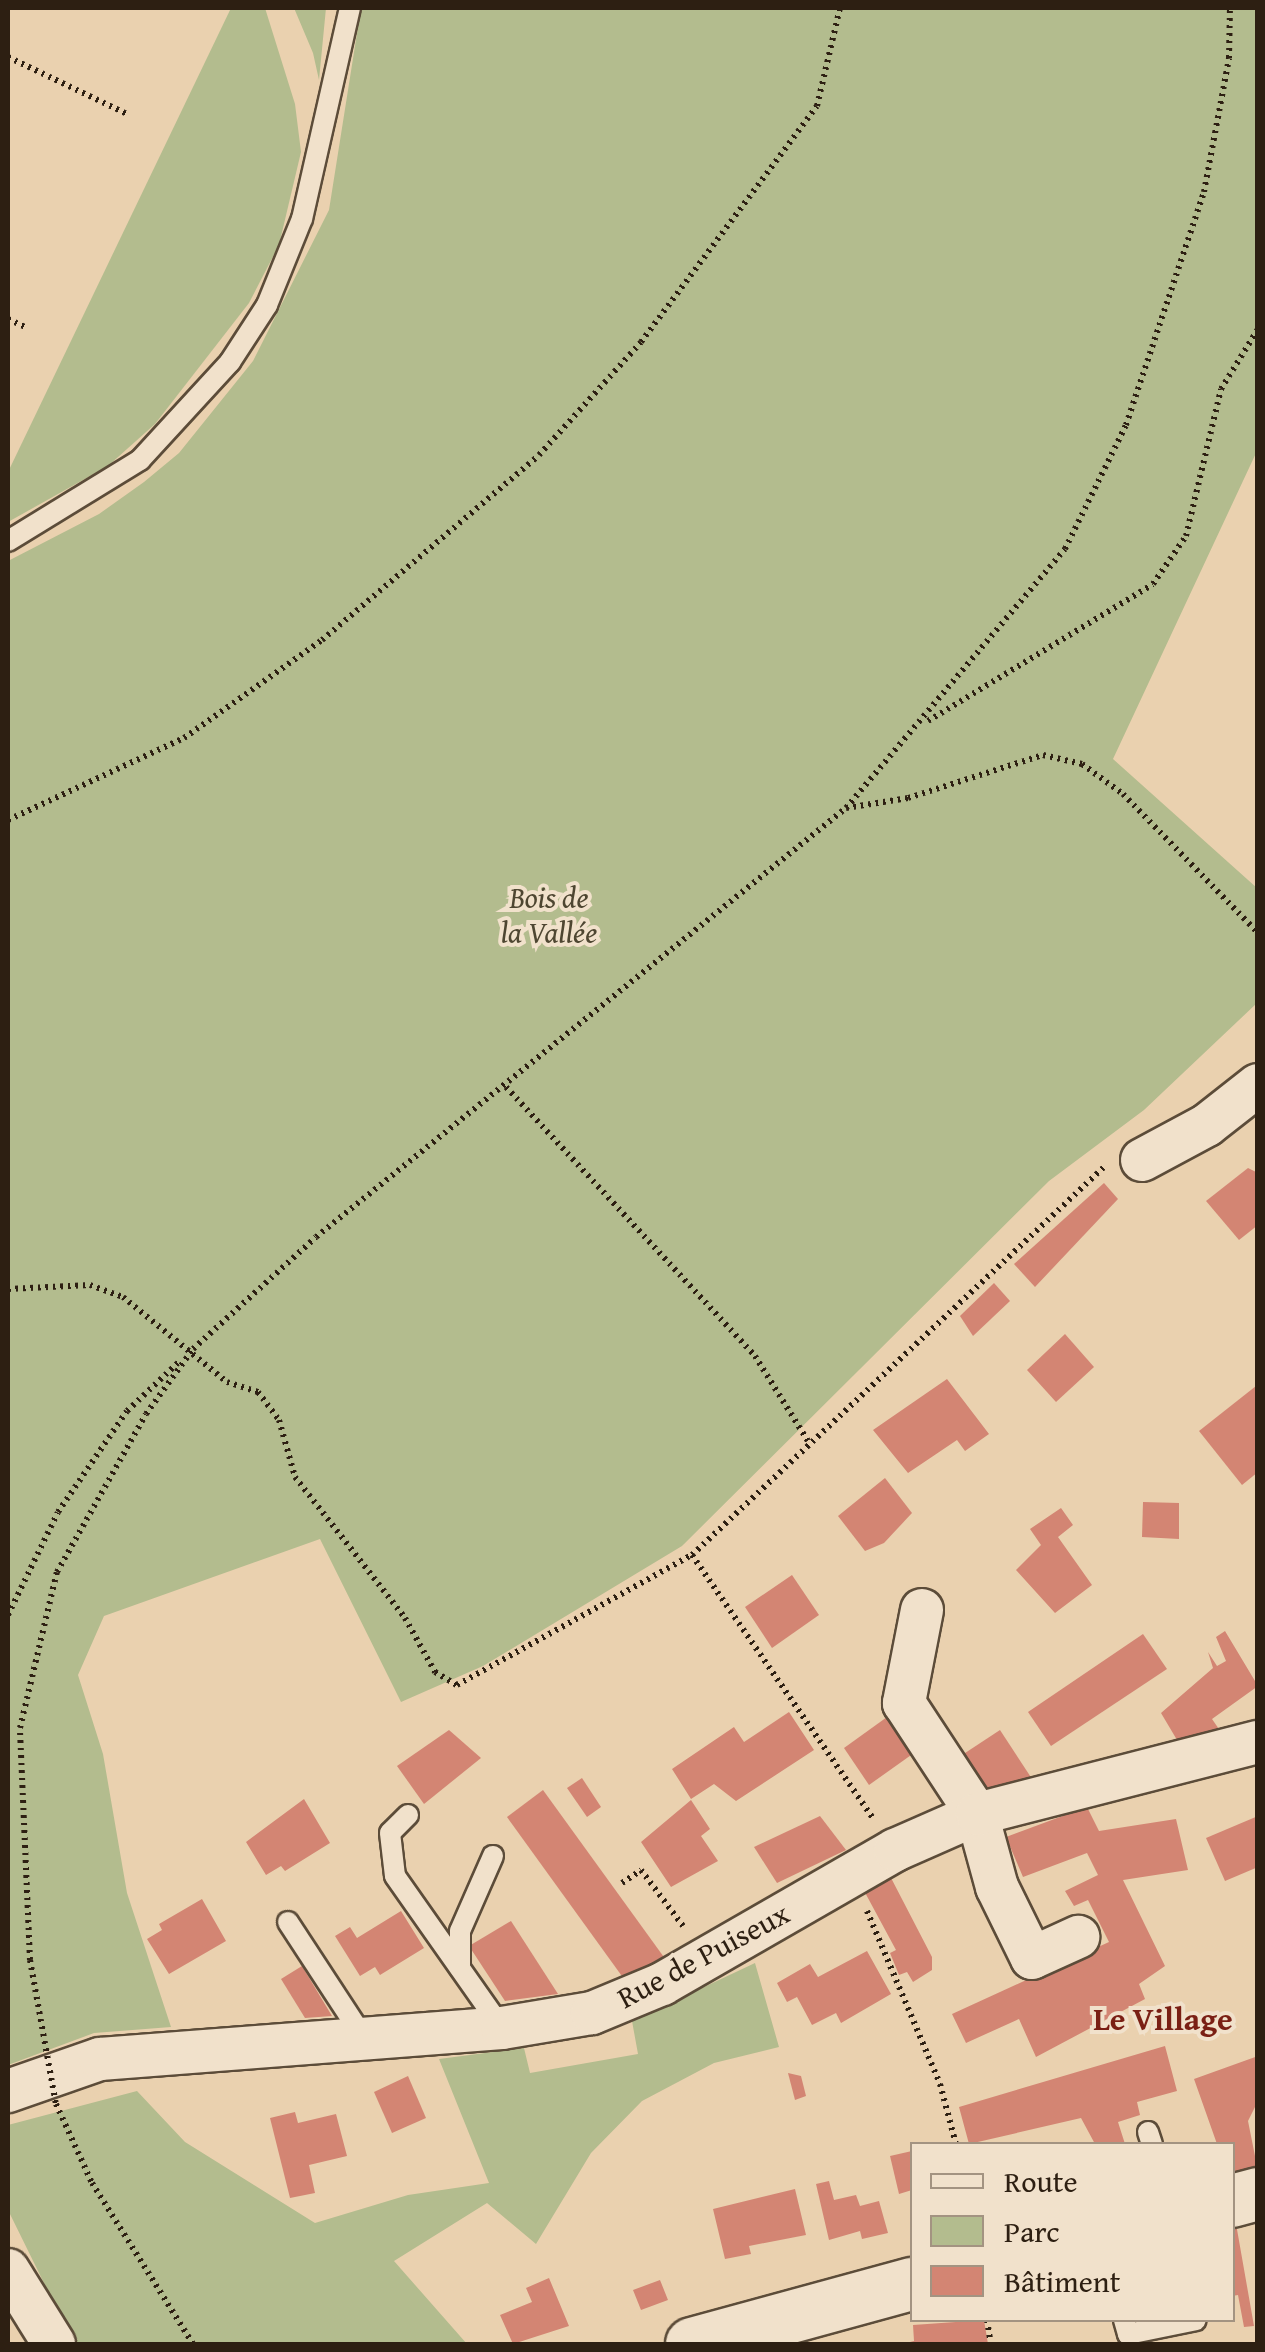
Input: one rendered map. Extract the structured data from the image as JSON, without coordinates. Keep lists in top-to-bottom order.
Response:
{
  "streets": {
    "street": ["Rue de Puiseux"]
  },
  "districts": ["Le Village"],
  "parks": ["Bois de la Vallée"],
  "legend": ["Route", "Parc", "Bâtiment"]
}
